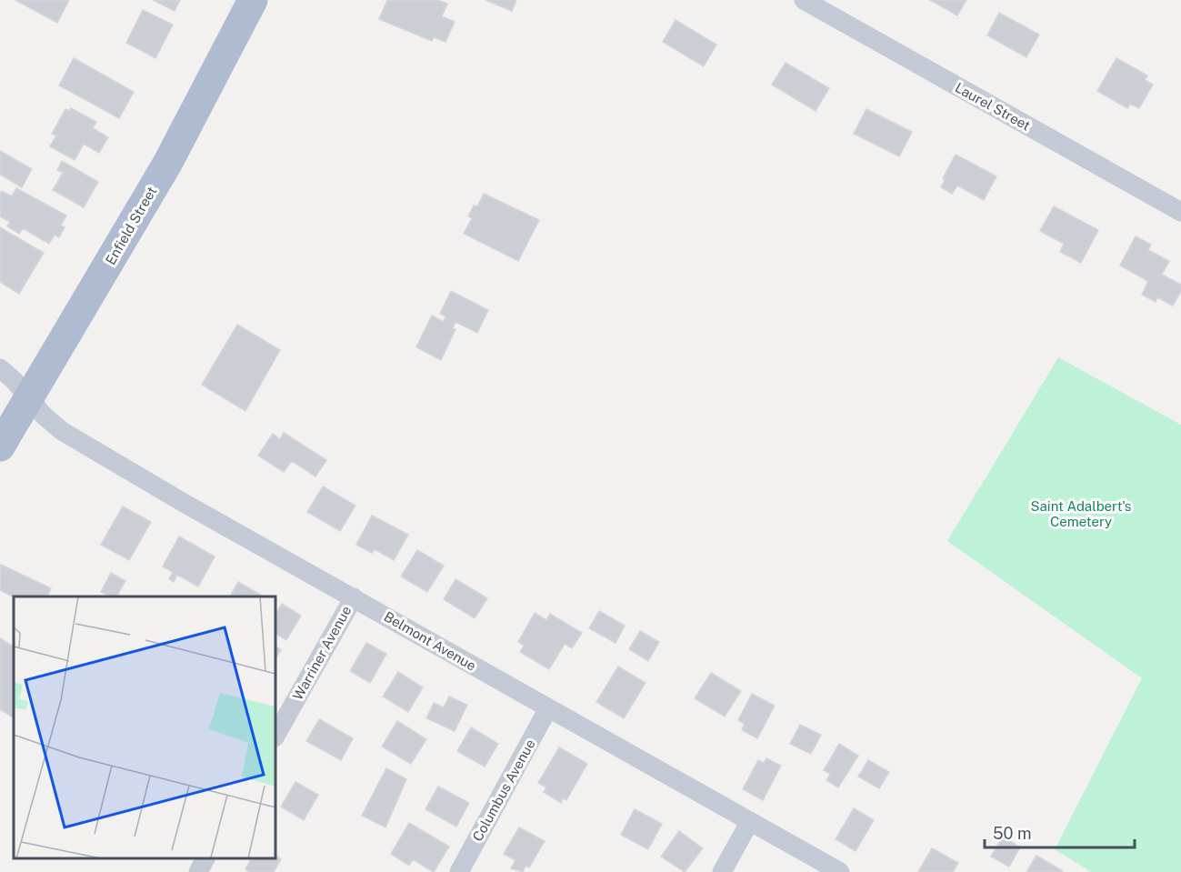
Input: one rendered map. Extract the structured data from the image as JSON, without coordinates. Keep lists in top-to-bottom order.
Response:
{
  "streets": {
    "main road": ["Enfield Street"],
    "street": [
      "Laurel Street",
      "Belmont Avenue",
      "Warriner Avenue",
      "Columbus Avenue"
    ]
  },
  "crossings": [
    ["Enfield Street", "Belmont Avenue"],
    ["Belmont Avenue", "Warriner Avenue"],
    ["Belmont Avenue", "Columbus Avenue"]
  ],
  "parks": ["Saint Adalbert's Cemetery"],
  "scale_bar": "50 m"
}
